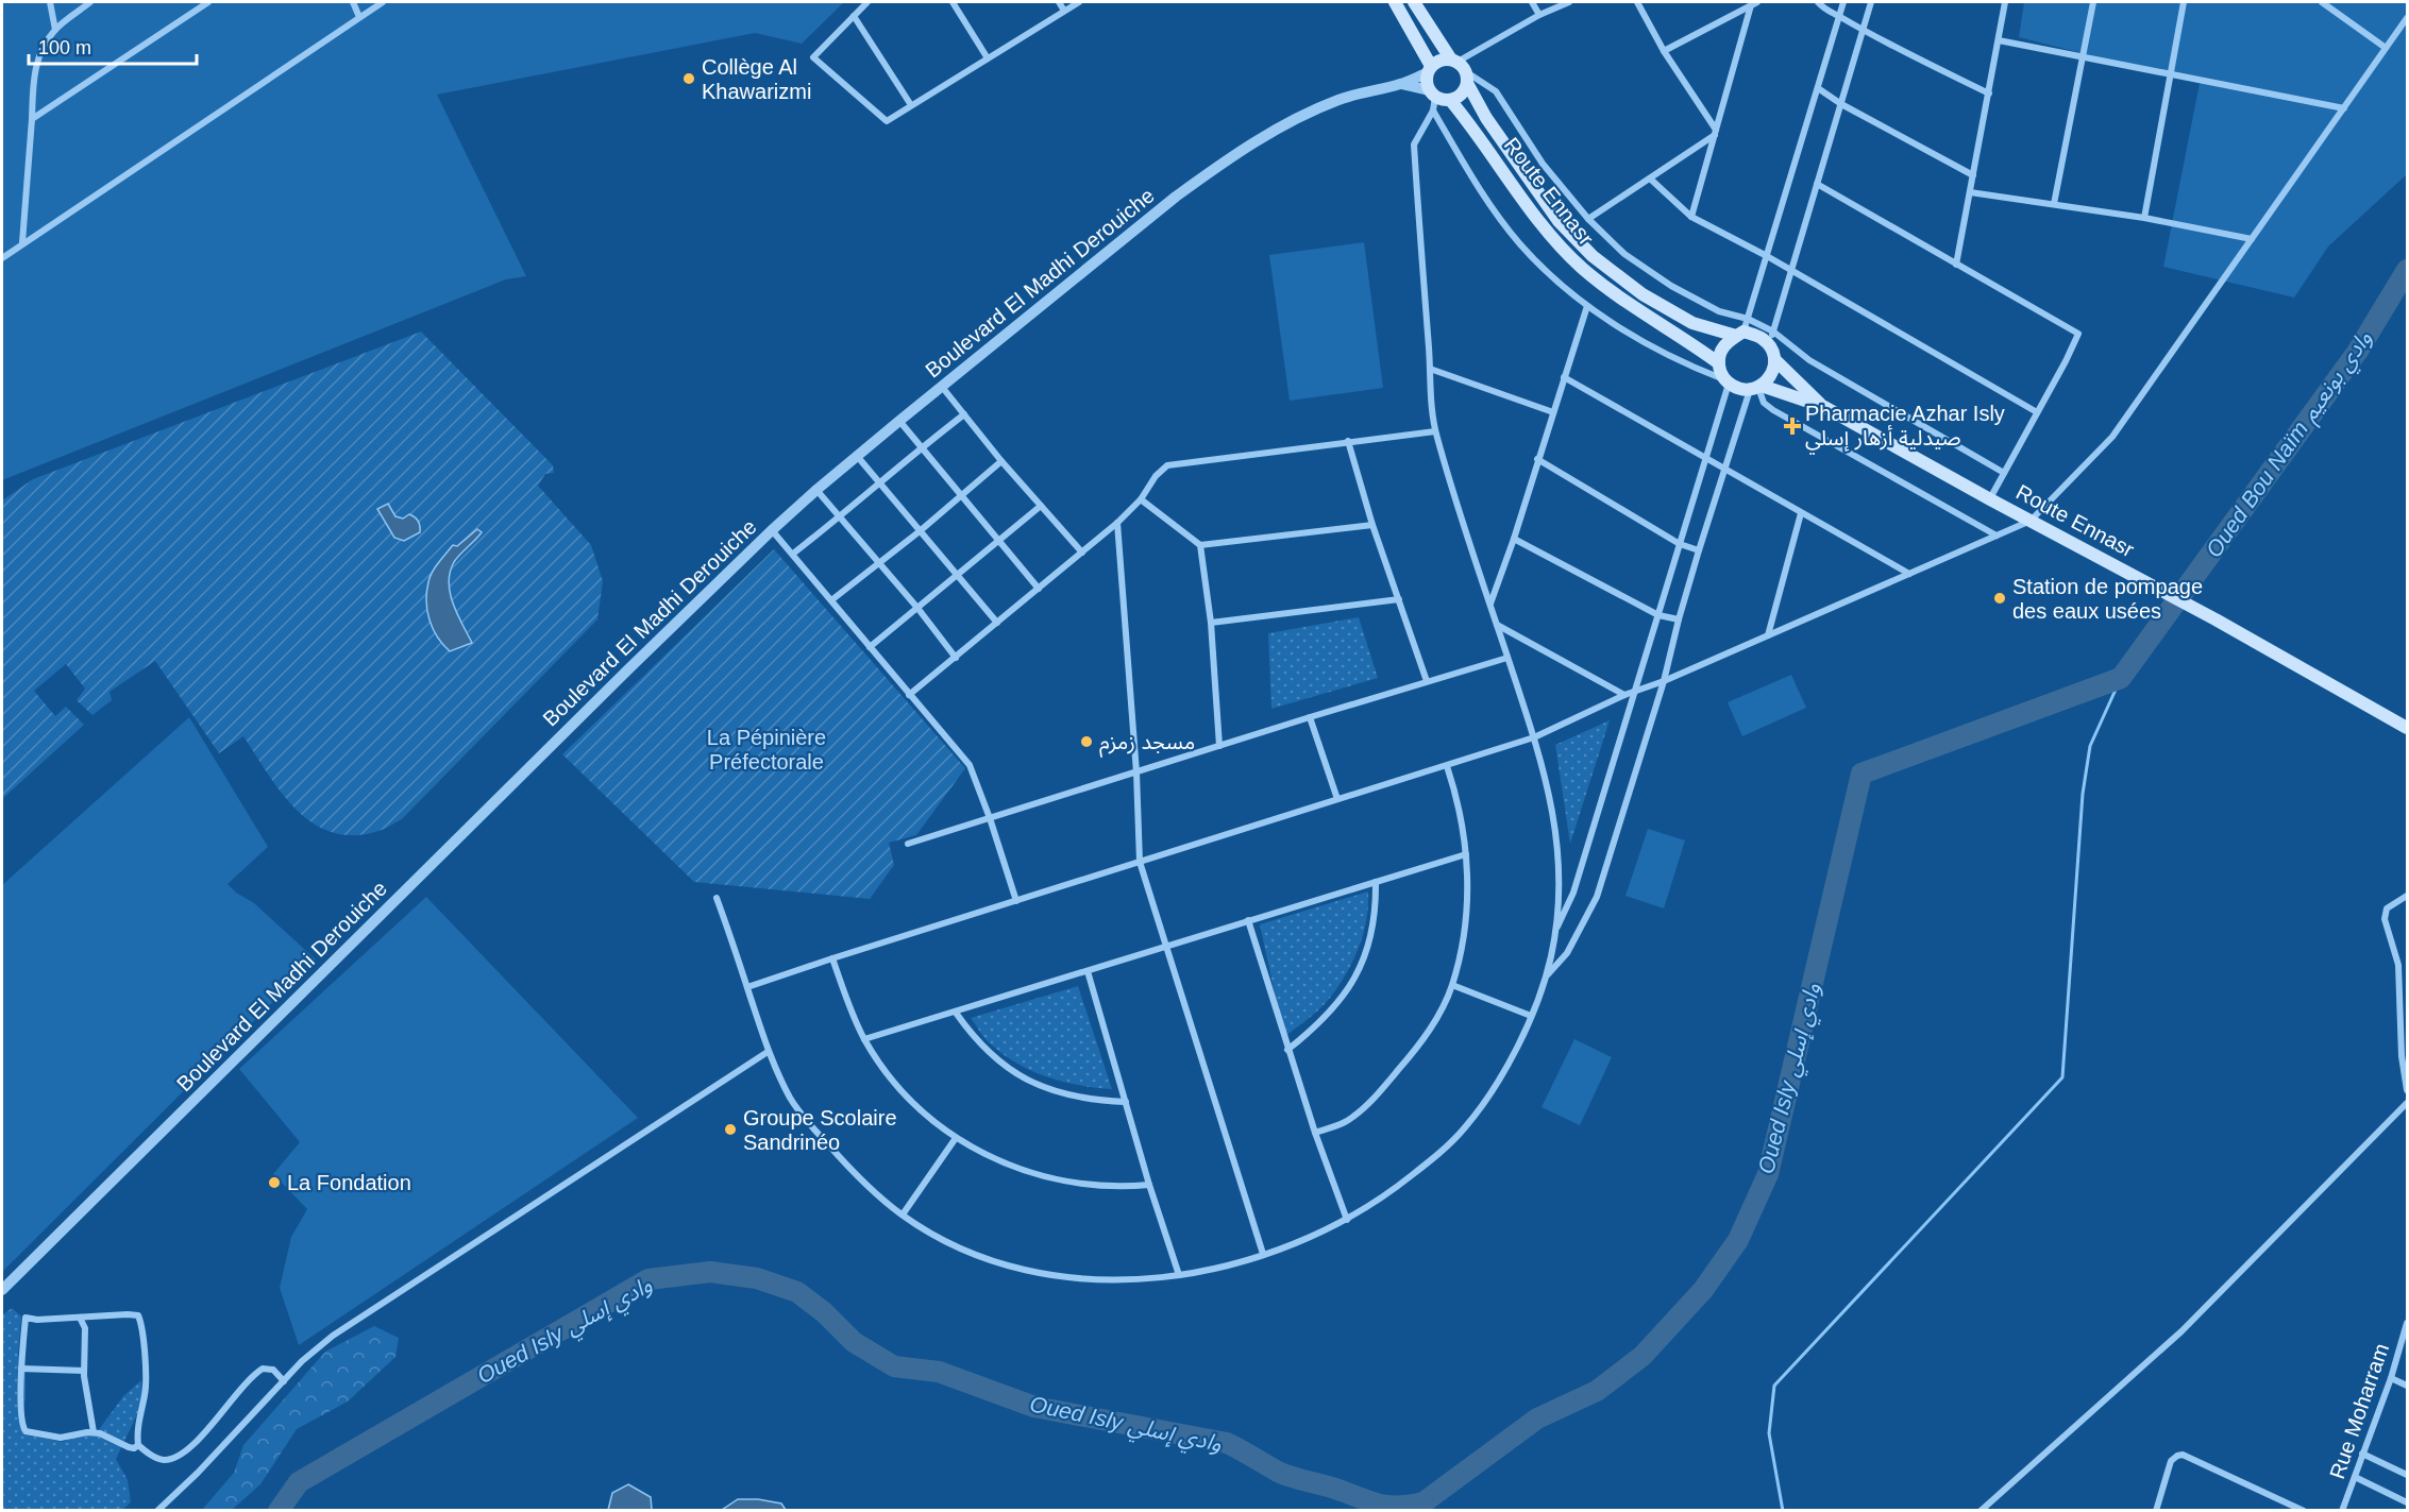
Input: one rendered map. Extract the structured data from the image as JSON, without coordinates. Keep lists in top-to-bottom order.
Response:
{
  "streets": {
    "main road": ["Route Ennasr"],
    "street": ["Boulevard El Madhi Derouiche", "Rue Moharram"]
  },
  "crossings": [
    ["Route Ennasr", "Boulevard El Madhi Derouiche"]
  ],
  "water": ["Oued Bou Naïm وادي بونعيم", "Oued Isly وادي إسلي"],
  "parks": ["La Pépinière Préfectorale"],
  "places": {
    "other": [
      "Collège Al Khawarizmi",
      "Station de pompage des eaux usées",
      "مسجد زمزم",
      "Groupe Scolaire Sandrinéo",
      "La Fondation"
    ],
    "health": ["Pharmacie Azhar Isly صيدلية أزهار إسلي"]
  },
  "scale_bar": "100 m"
}
